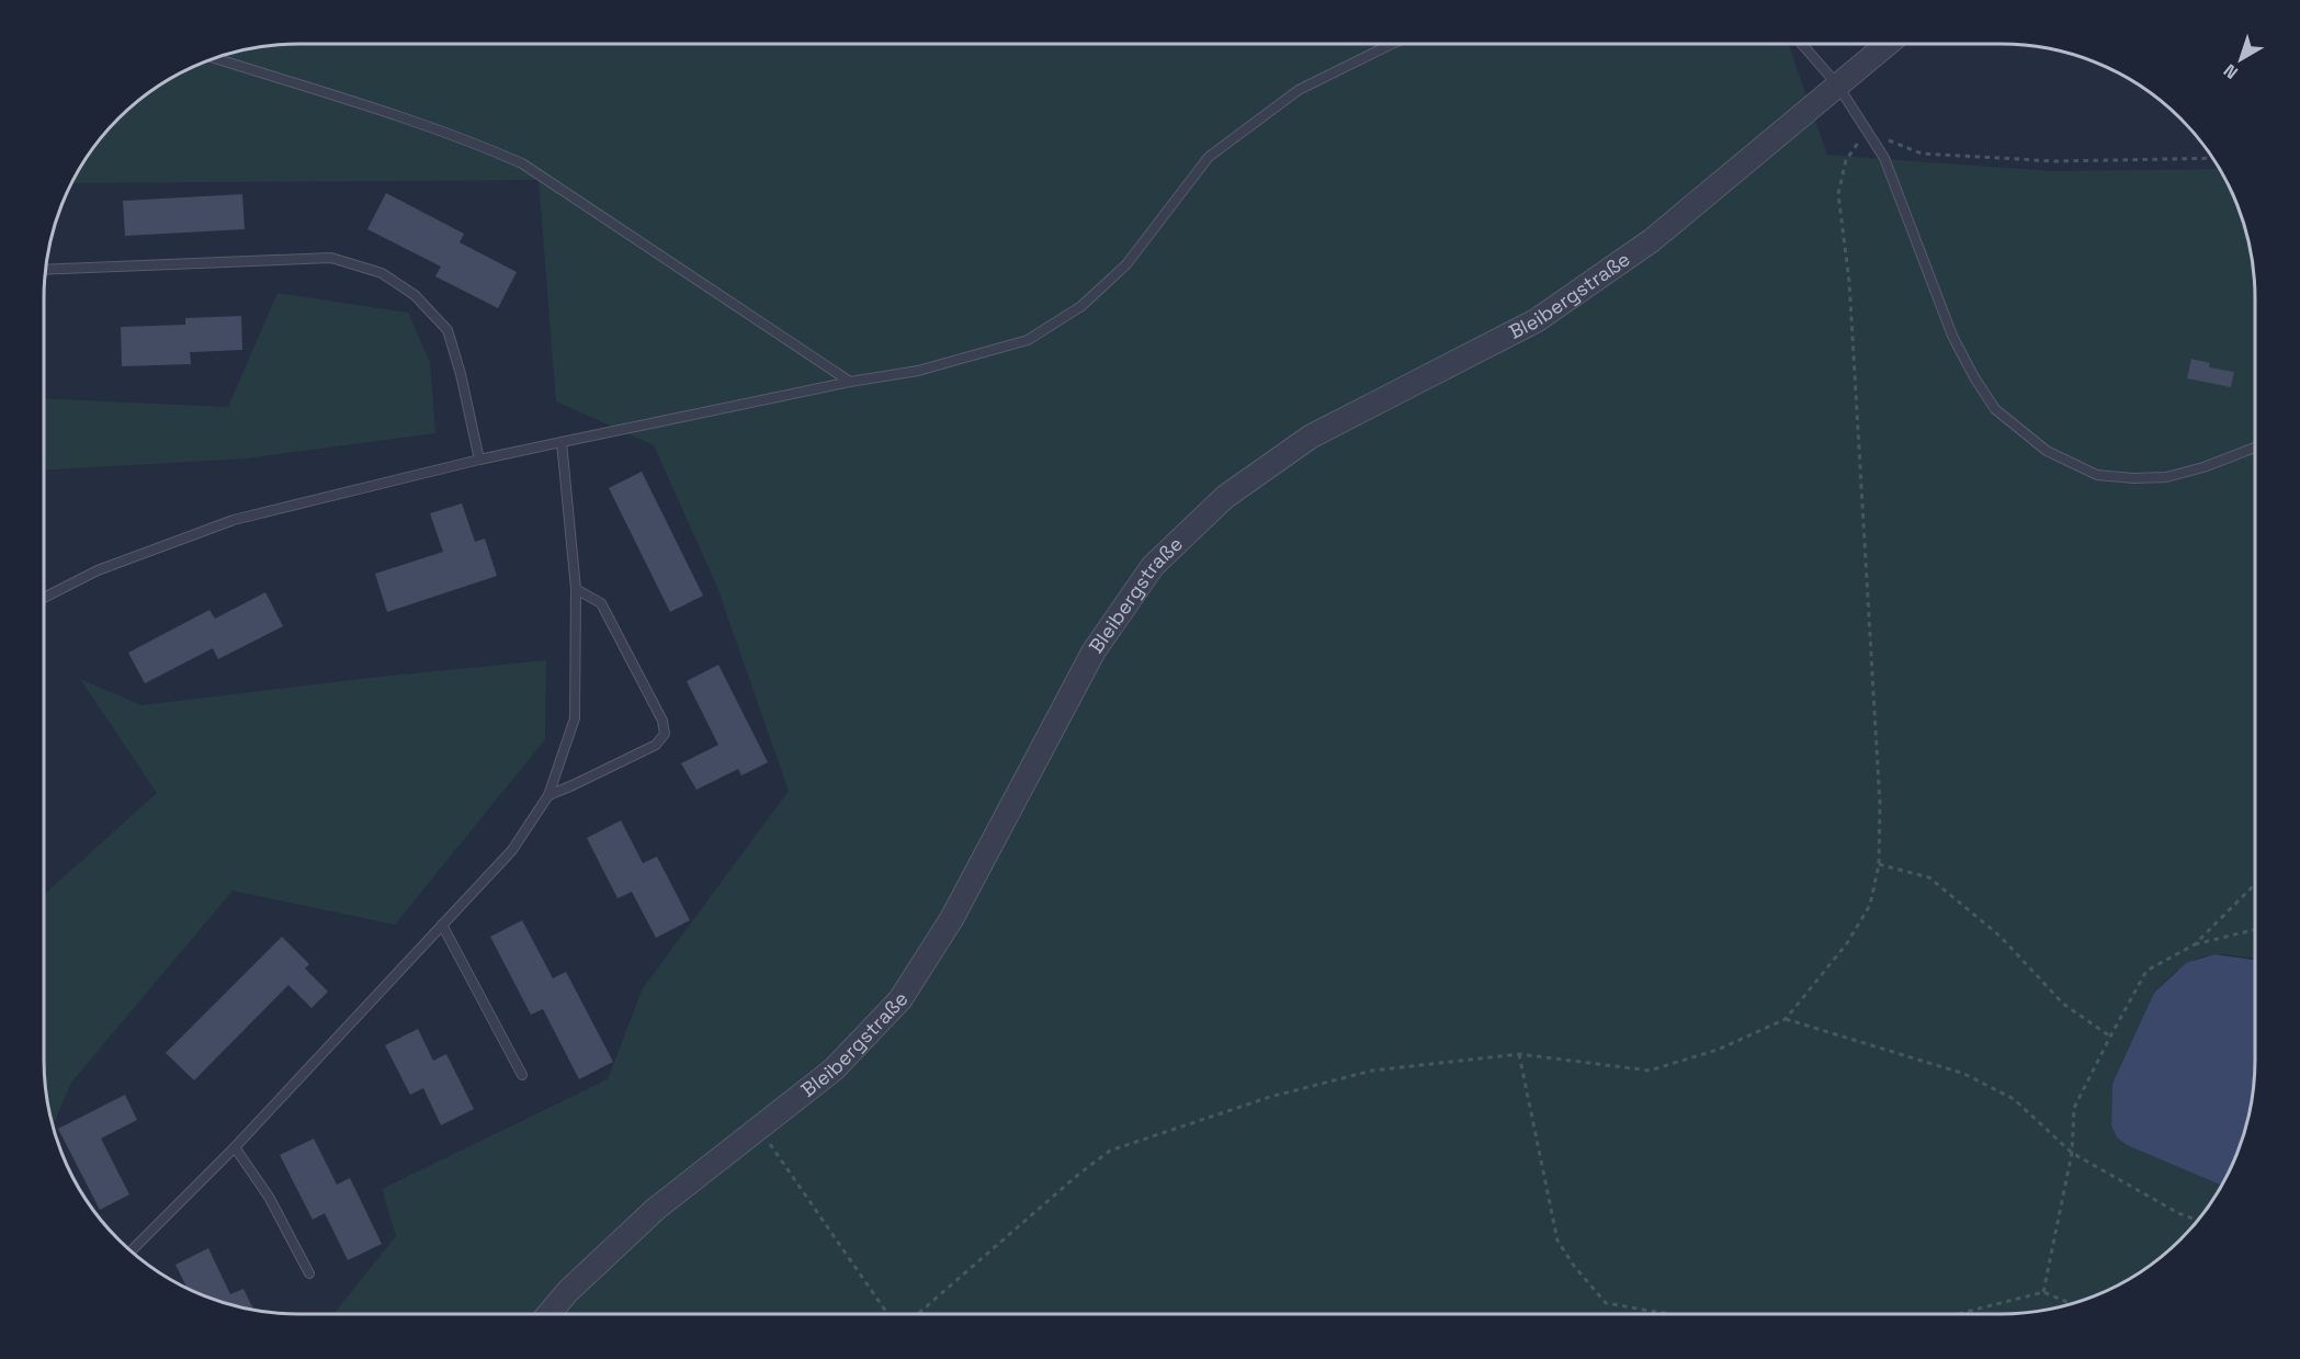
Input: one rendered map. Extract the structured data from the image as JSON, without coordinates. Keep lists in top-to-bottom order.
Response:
{
  "streets": {
    "street": ["Bleibergstraße"]
  },
  "north": "bottom left"
}
